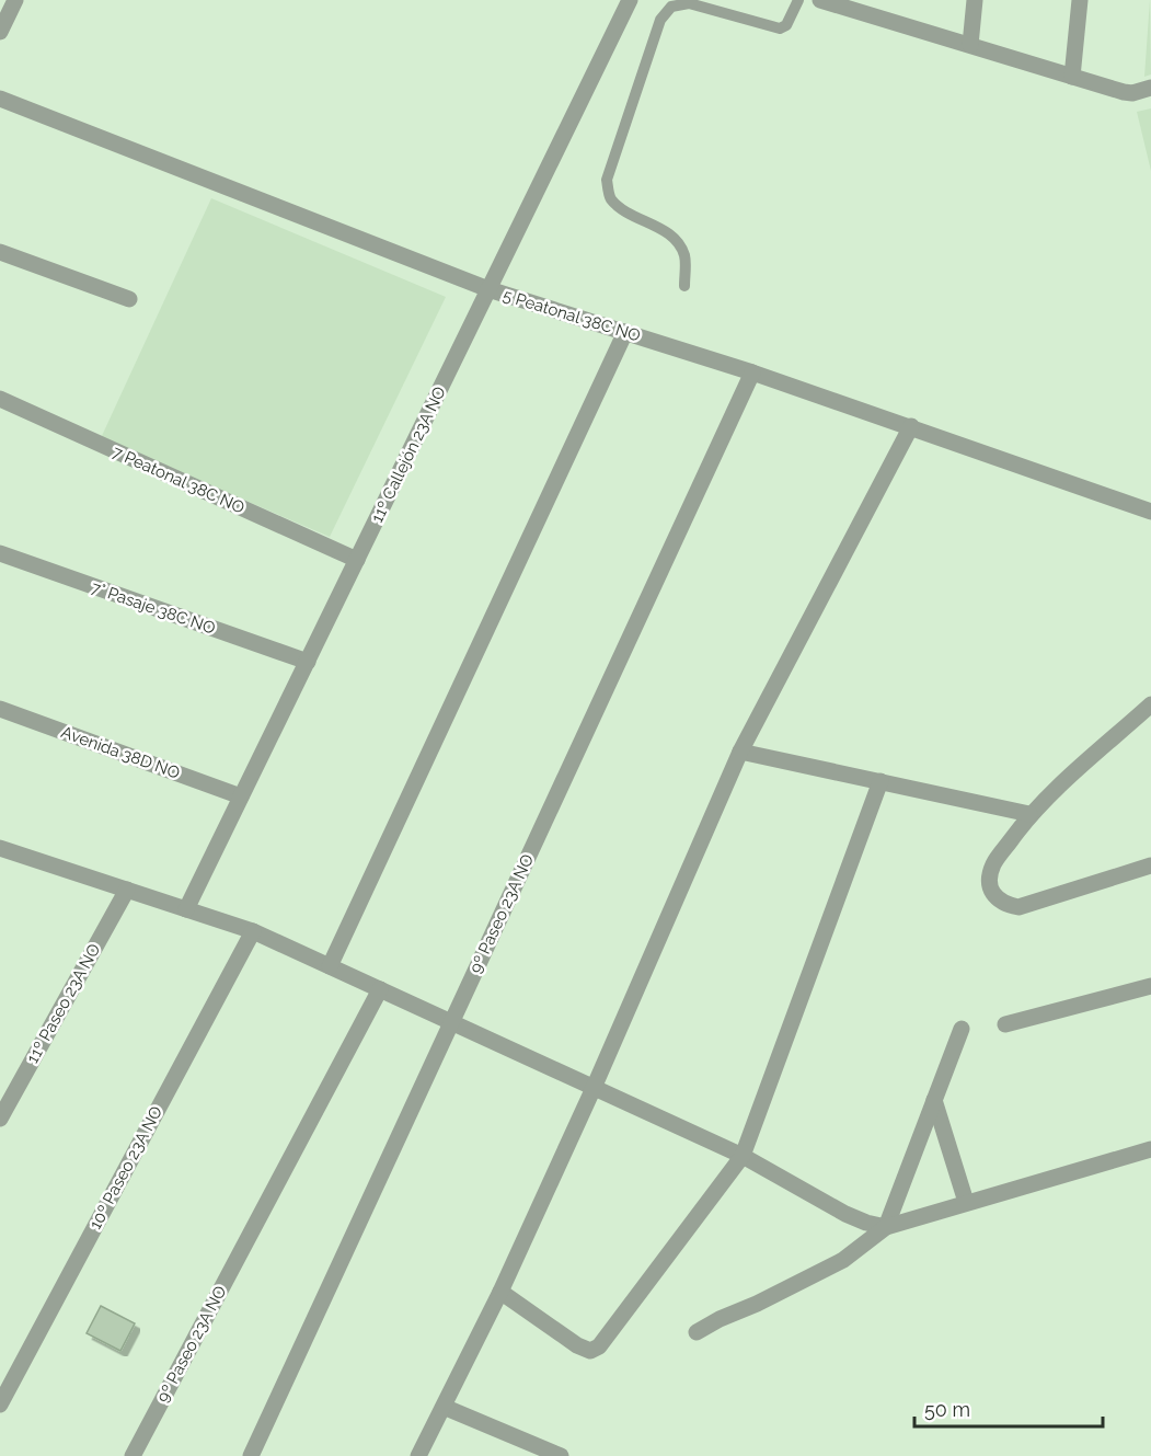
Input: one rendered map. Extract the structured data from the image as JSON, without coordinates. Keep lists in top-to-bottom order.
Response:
{
  "streets": {
    "street": [
      "5 Peatonal 38C NO",
      "11º Callejón 23A NO",
      "7 Peatonal 38C NO",
      "7° Pasaje 38C NO",
      "Avenida 38D NO",
      "9º Paseo 23A NO",
      "11º Paseo 23A NO",
      "10º Paseo 23A NO"
    ]
  },
  "crossings": [
    ["5 Peatonal 38C NO", "11º Callejón 23A NO"],
    ["5 Peatonal 38C NO", "9º Paseo 23A NO"],
    ["11º Callejón 23A NO", "7 Peatonal 38C NO"],
    ["11º Callejón 23A NO", "7° Pasaje 38C NO"],
    ["11º Callejón 23A NO", "Avenida 38D NO"]
  ],
  "scale_bar": "50 m"
}
